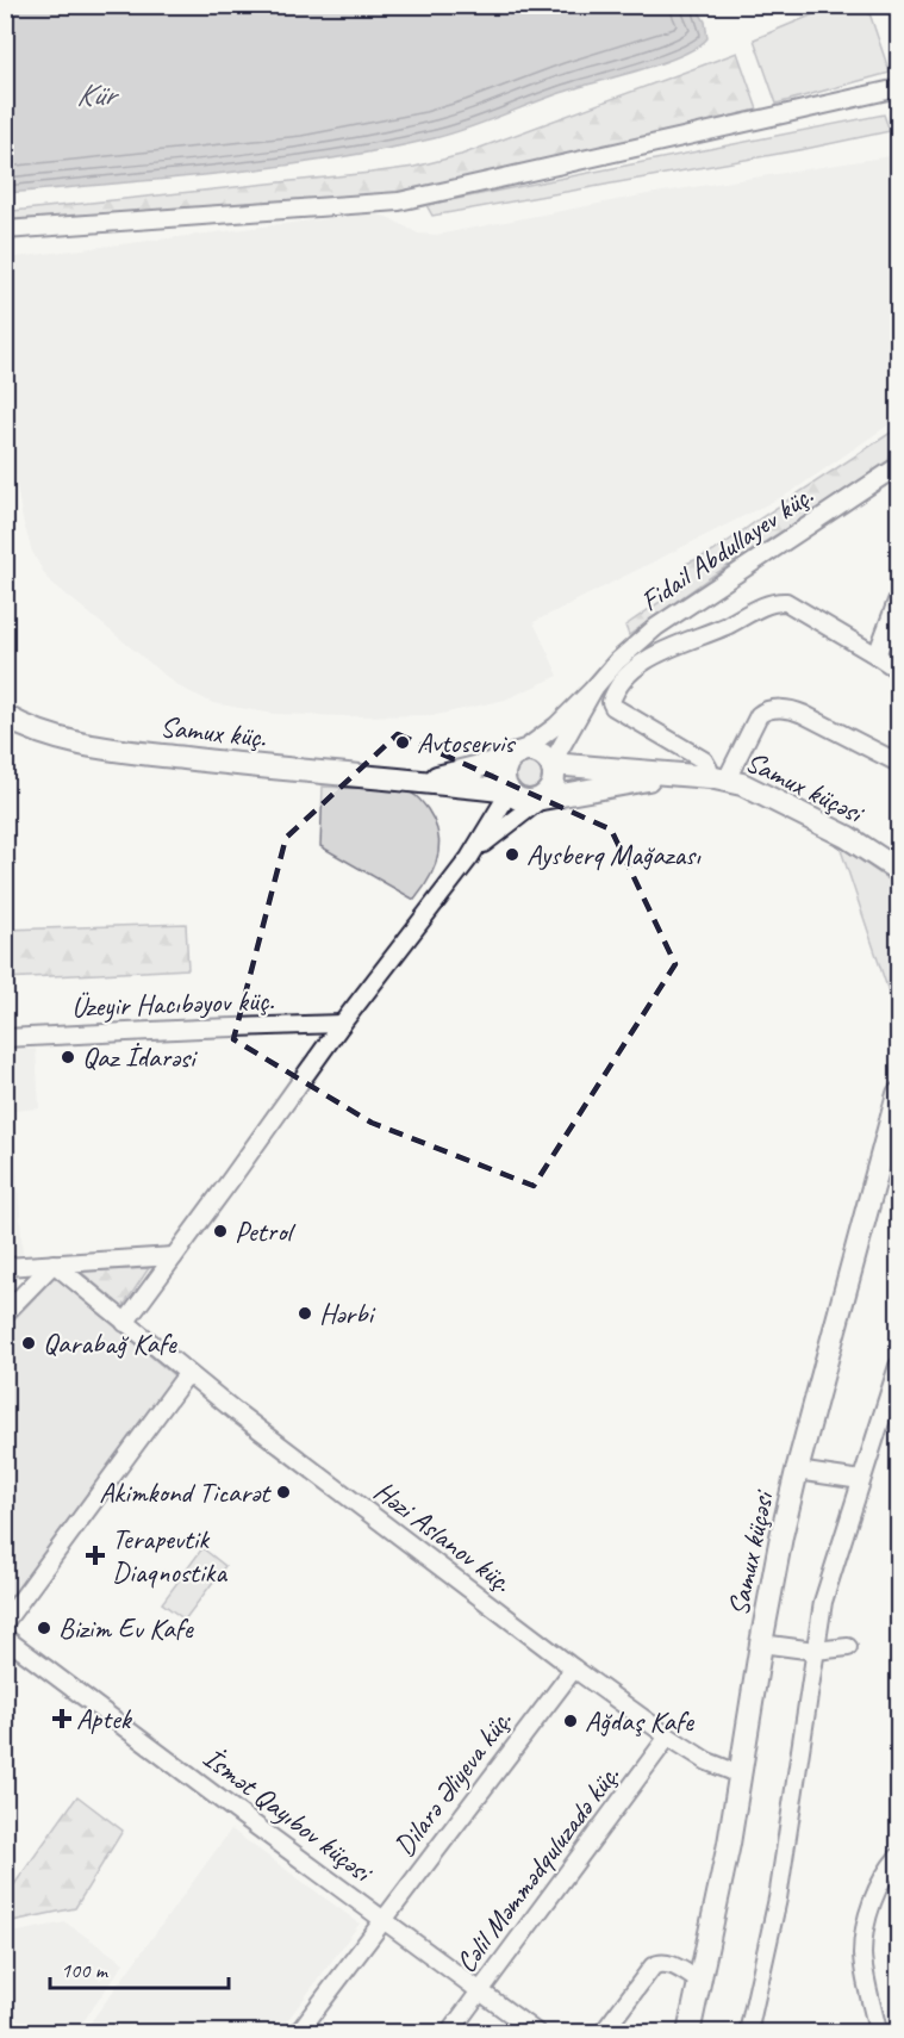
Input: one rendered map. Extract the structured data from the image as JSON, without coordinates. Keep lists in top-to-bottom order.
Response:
{
  "streets": {
    "main road": ["Samux küç.", "Samux küçəsi"],
    "street": [
      "Fidail Abdullayev küç.",
      "Üzeyir Hacıbəyov küç.",
      "Həzi Aslanov küç.",
      "Dilarə Əliyeva küç.",
      "İsmət Qayıbov küçəsi",
      "Cəlil Məmmədquluzadə küç."
    ]
  },
  "crossings": [
    ["Samux küçəsi", "Həzi Aslanov küç."],
    ["Həzi Aslanov küç.", "Dilarə Əliyeva küç."],
    ["Həzi Aslanov küç.", "Cəlil Məmmədquluzadə küç."],
    ["Dilarə Əliyeva küç.", "İsmət Qayıbov küçəsi"],
    ["İsmət Qayıbov küçəsi", "Cəlil Məmmədquluzadə küç."]
  ],
  "water": ["Kür"],
  "places": {
    "other": [
      "Avtoservis",
      "Aysberq Mağazası",
      "Qaz İdarəsi",
      "Petrol",
      "Hərbi",
      "Qarabağ Kafe",
      "Akimkond Ticarət",
      "Bizim Ev Kafe",
      "Ağdaş Kafe"
    ],
    "health": ["Terapevtik Diaqnostika", "Aptek"]
  },
  "scale_bar": "100 m"
}
